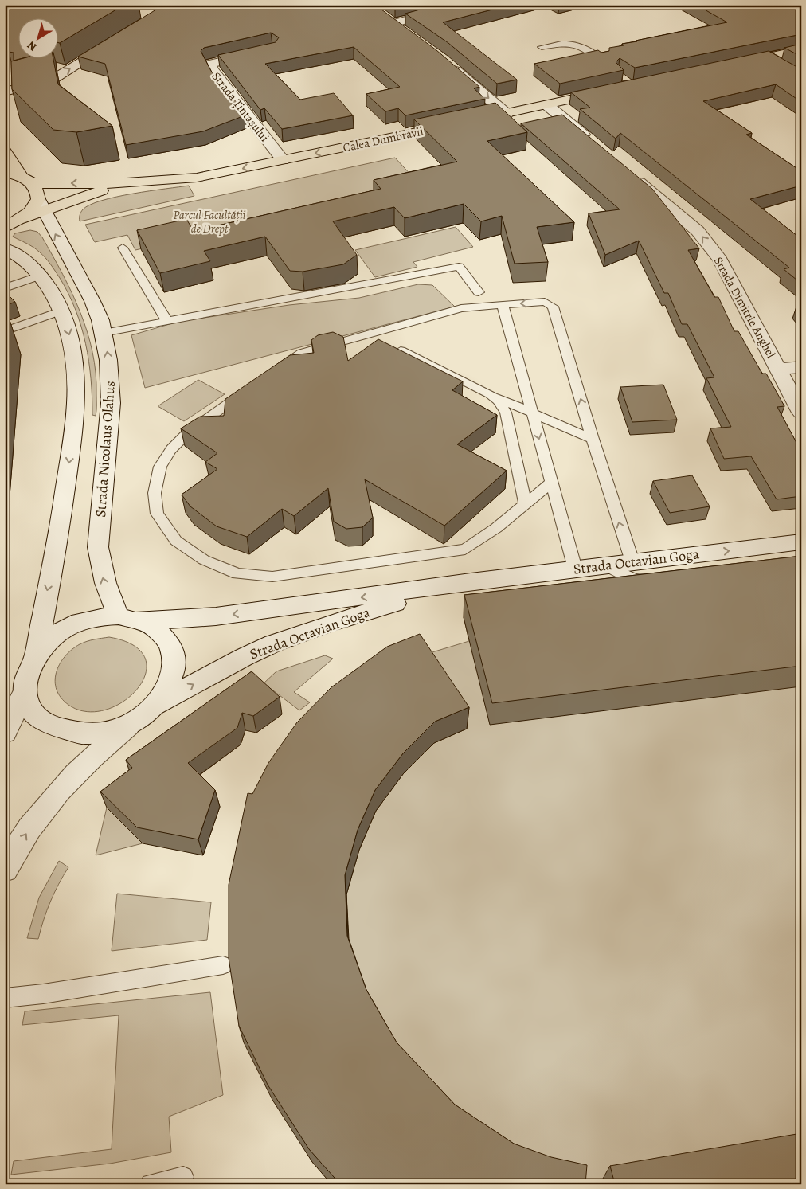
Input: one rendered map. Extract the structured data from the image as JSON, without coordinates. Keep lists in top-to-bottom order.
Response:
{
  "streets": {
    "main road": [
      "Strada Țintașului",
      "Calea Dumbrăvii",
      "Strada Dimitrie Anghel",
      "Strada Nicolaus Olahus",
      "Strada Octavian Goga"
    ]
  },
  "crossings": [
    ["Strada Țintașului", "Calea Dumbrăvii"],
    ["Calea Dumbrăvii", "Strada Nicolaus Olahus"],
    ["Strada Nicolaus Olahus", "Strada Octavian Goga"]
  ],
  "one_way": ["Strada Dimitrie Anghel"],
  "parks": ["Parcul Facultății de Drept"],
  "north": "bottom left"
}
